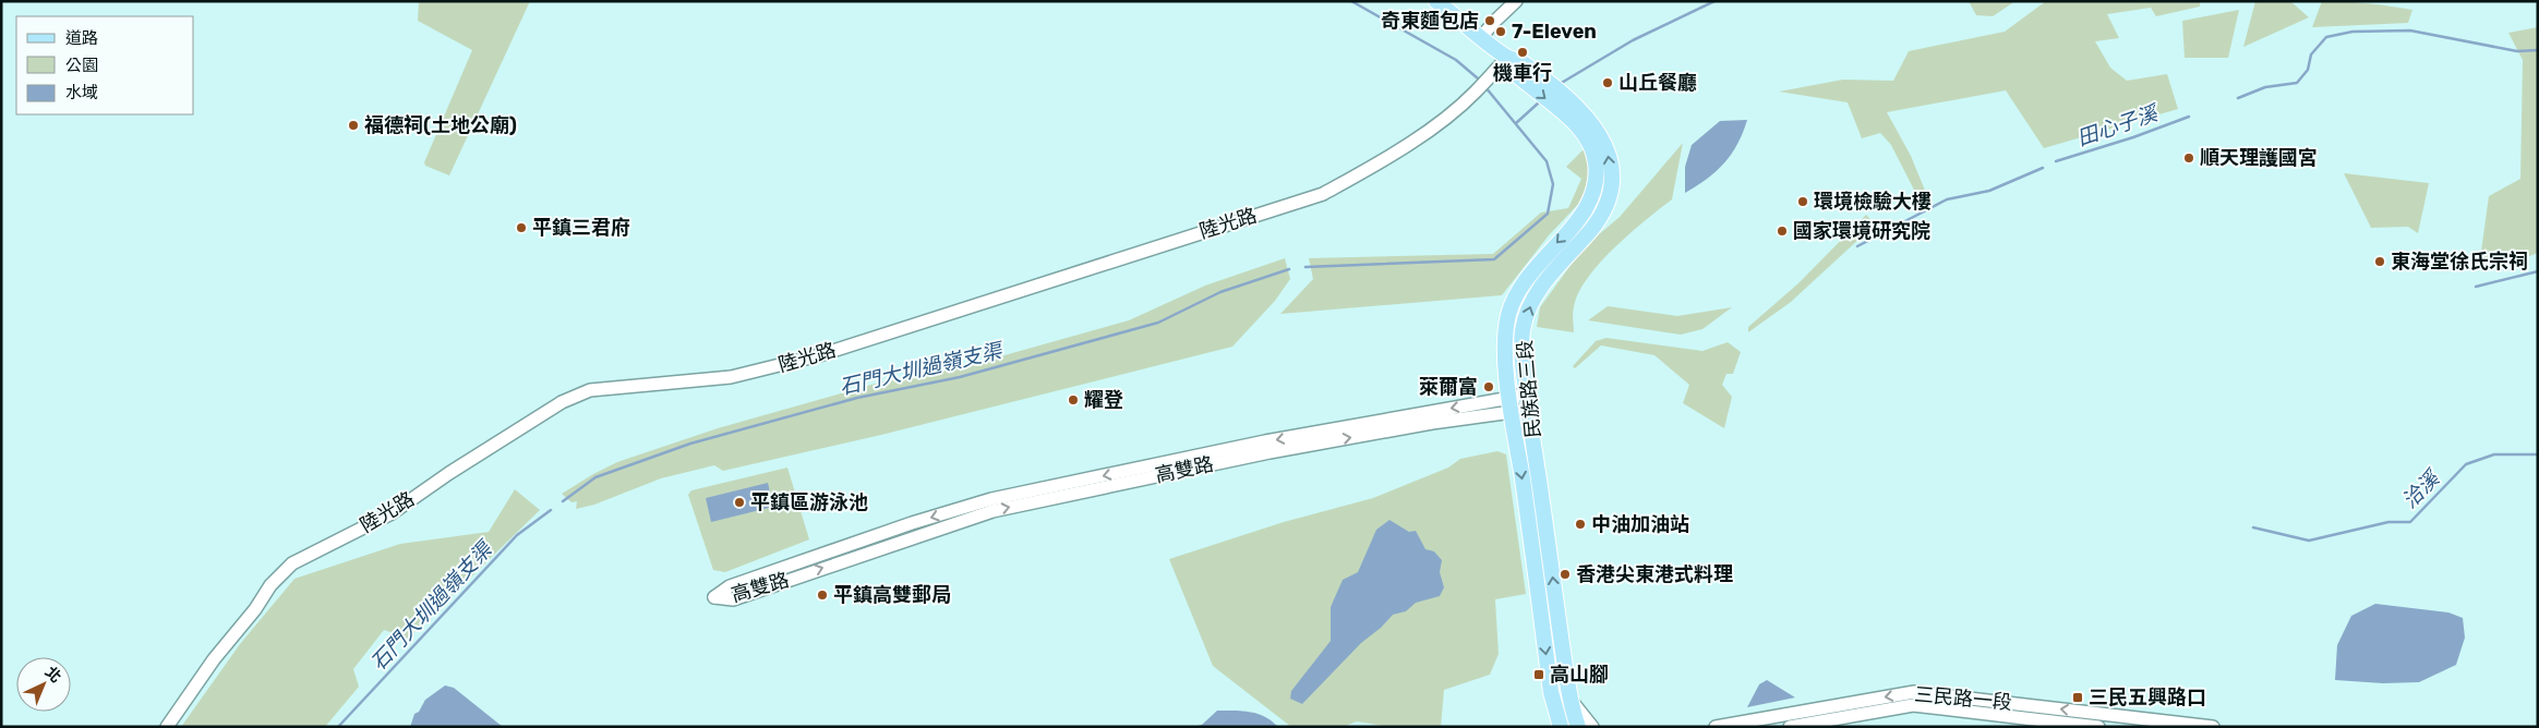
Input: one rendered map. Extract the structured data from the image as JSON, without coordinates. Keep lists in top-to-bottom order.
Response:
{
  "streets": {
    "main road": ["民族路三段"],
    "street": ["陸光路", "高雙路", "三民路一段"]
  },
  "crossings": [
    ["陸光路", "民族路三段"],
    ["民族路三段", "高雙路"]
  ],
  "water": ["田心子溪", "石門大圳過嶺支渠", "洽溪"],
  "places": {
    "other": [
      "奇東麵包店",
      "7-Eleven",
      "機車行",
      "山丘餐廳",
      "福德祠(土地公廟)",
      "順天理護國宮",
      "環境檢驗大樓",
      "平鎮三君府",
      "國家環境研究院",
      "東海堂徐氏宗祠",
      "萊爾富",
      "耀登",
      "平鎮區游泳池",
      "中油加油站",
      "香港尖東港式料理",
      "平鎮高雙郵局"
    ],
    "transit": ["高山腳", "三民五興路口"]
  },
  "legend": ["道路", "公園", "水域"],
  "north": "top right"
}
